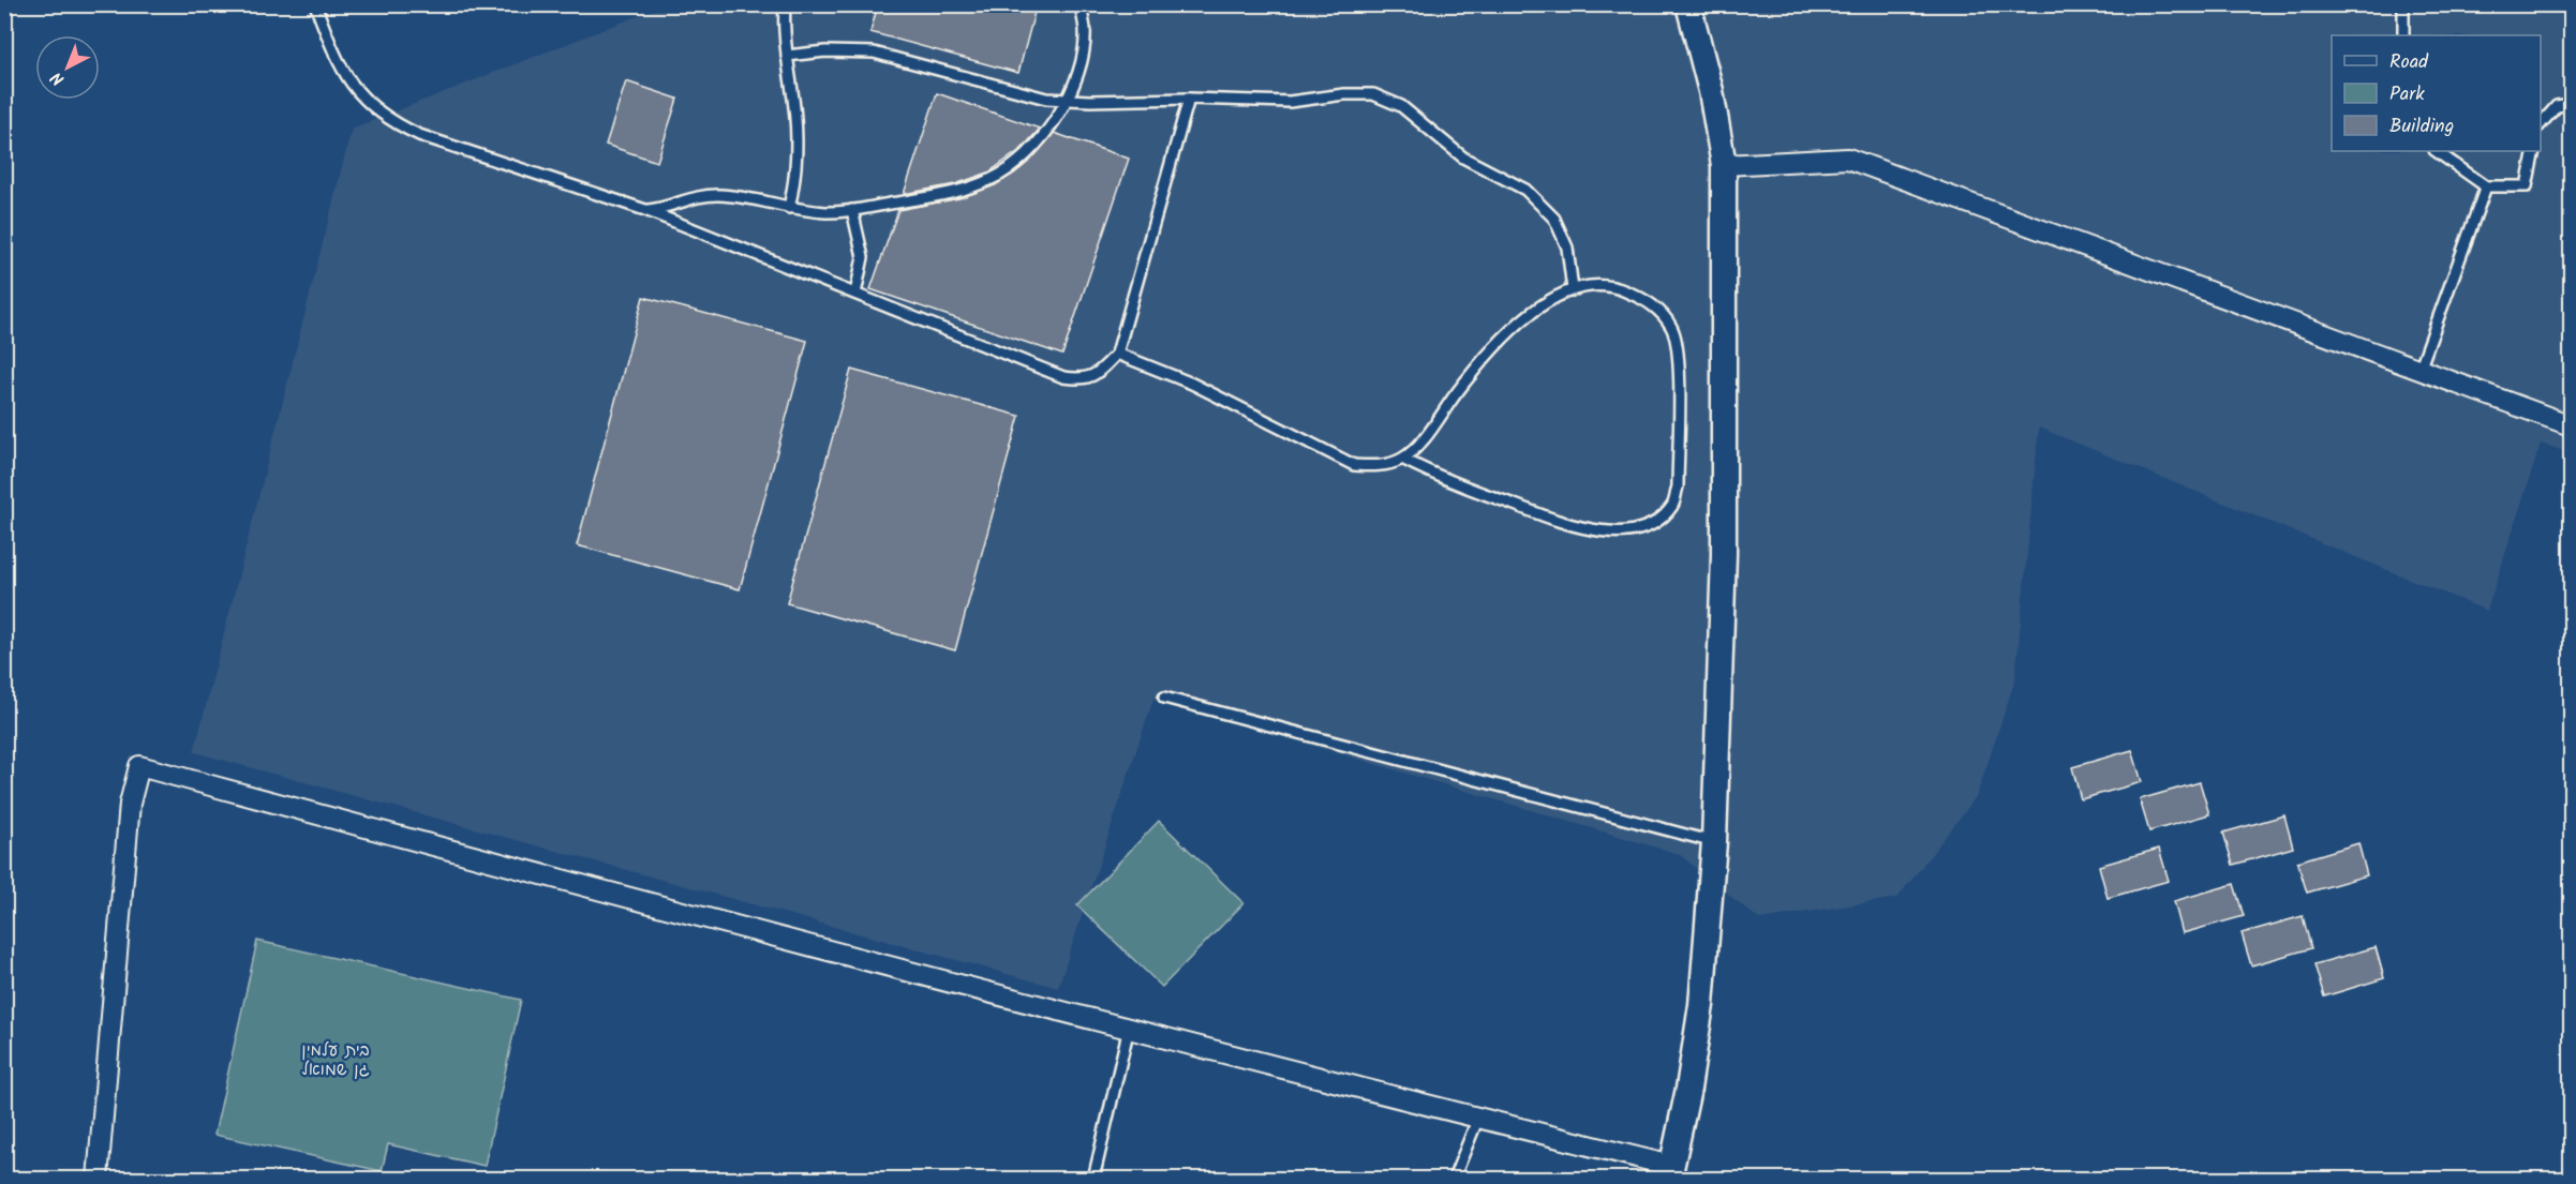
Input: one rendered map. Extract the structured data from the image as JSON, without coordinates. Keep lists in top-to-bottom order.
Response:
{
  "parks": ["בית עלמין גן שמואל"],
  "legend": ["Road", "Park", "Building"],
  "north": "bottom left"
}
